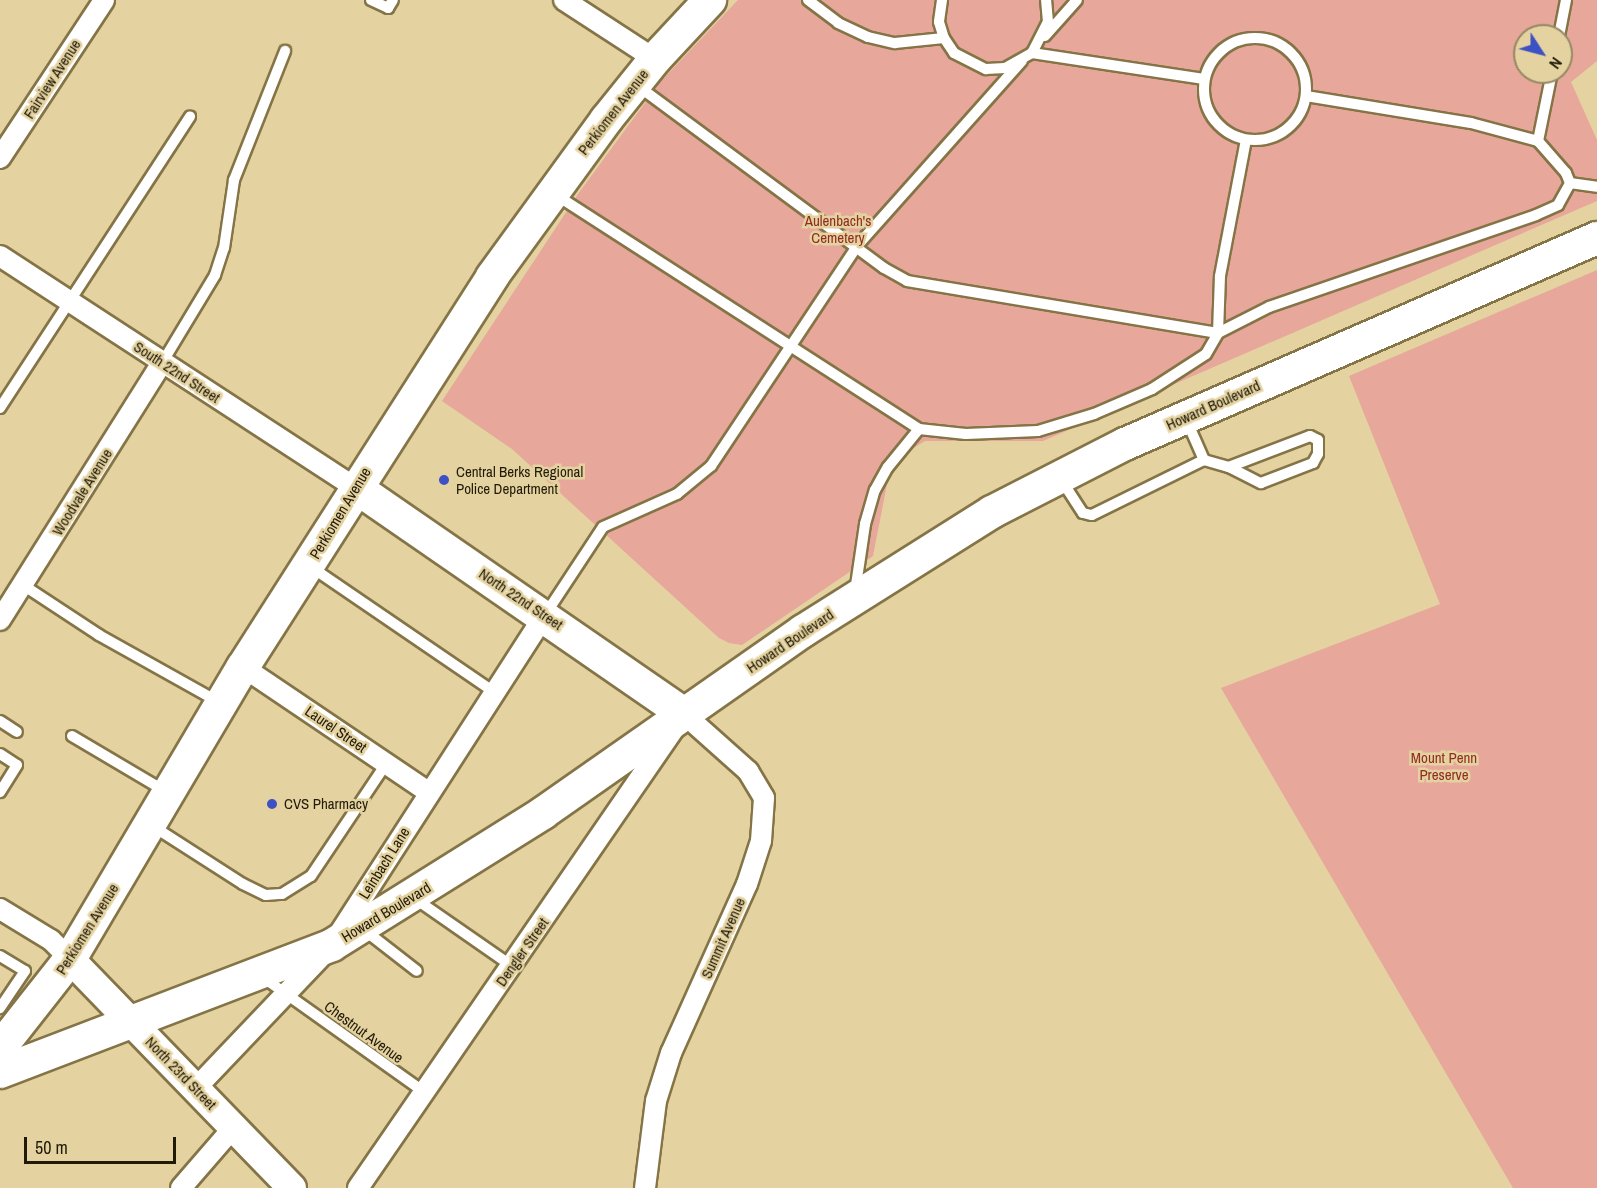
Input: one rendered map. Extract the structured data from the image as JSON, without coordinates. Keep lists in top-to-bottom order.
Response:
{
  "streets": {
    "main road": [
      "Perkiomen Avenue",
      "Howard Boulevard",
      "North 22nd Street",
      "North 23rd Street"
    ],
    "street": [
      "Fairview Avenue",
      "South 22nd Street",
      "Woodvale Avenue",
      "Laurel Street",
      "Leinbach Lane",
      "Summit Avenue",
      "Dengler Street"
    ],
    "lane": ["Chestnut Avenue"]
  },
  "crossings": [
    ["Perkiomen Avenue", "South 22nd Street"],
    ["Perkiomen Avenue", "North 22nd Street"],
    ["Perkiomen Avenue", "Laurel Street"],
    ["Perkiomen Avenue", "North 23rd Street"],
    ["South 22nd Street", "Woodvale Avenue"],
    ["South 22nd Street", "North 22nd Street"],
    ["Howard Boulevard", "North 22nd Street"],
    ["Howard Boulevard", "Leinbach Lane"],
    ["Howard Boulevard", "Summit Avenue"],
    ["Howard Boulevard", "Dengler Street"],
    ["Howard Boulevard", "Chestnut Avenue"],
    ["Howard Boulevard", "North 23rd Street"],
    ["North 22nd Street", "Leinbach Lane"],
    ["North 22nd Street", "Summit Avenue"],
    ["North 22nd Street", "Dengler Street"],
    ["Laurel Street", "Leinbach Lane"],
    ["Leinbach Lane", "Chestnut Avenue"],
    ["Leinbach Lane", "North 23rd Street"],
    ["Summit Avenue", "Dengler Street"],
    ["Dengler Street", "Chestnut Avenue"]
  ],
  "parks": ["Aulenbach's Cemetery", "Mount Penn Preserve"],
  "places": ["Central Berks Regional Police Department", "CVS Pharmacy"],
  "scale_bar": "50 m",
  "north": "bottom right"
}
